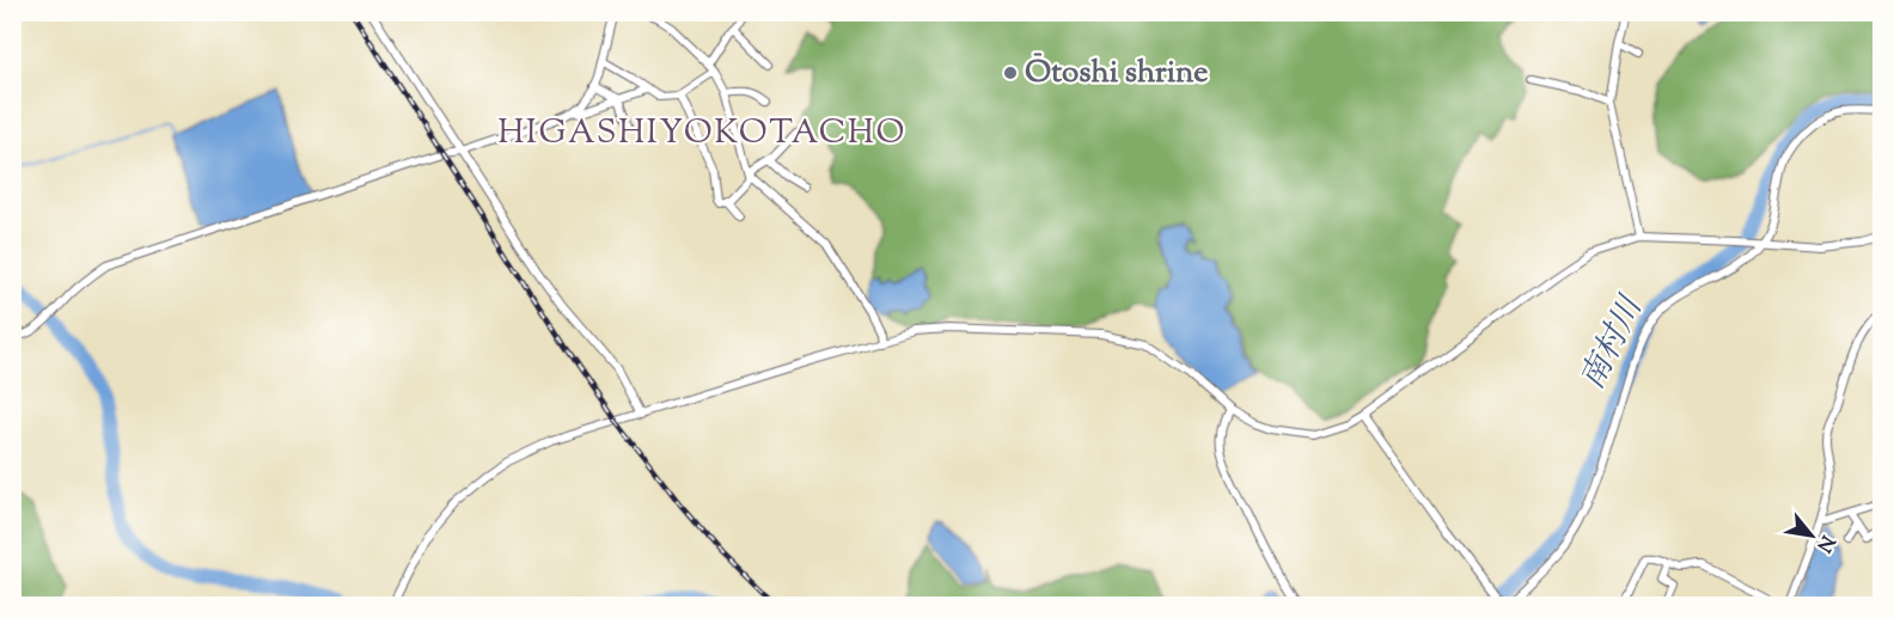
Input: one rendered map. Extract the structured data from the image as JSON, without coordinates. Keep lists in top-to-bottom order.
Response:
{
  "districts": ["HIGASHIYOKOTACHO"],
  "water": ["南村川"],
  "places": ["Ōtoshi shrine"],
  "north": "bottom right"
}
